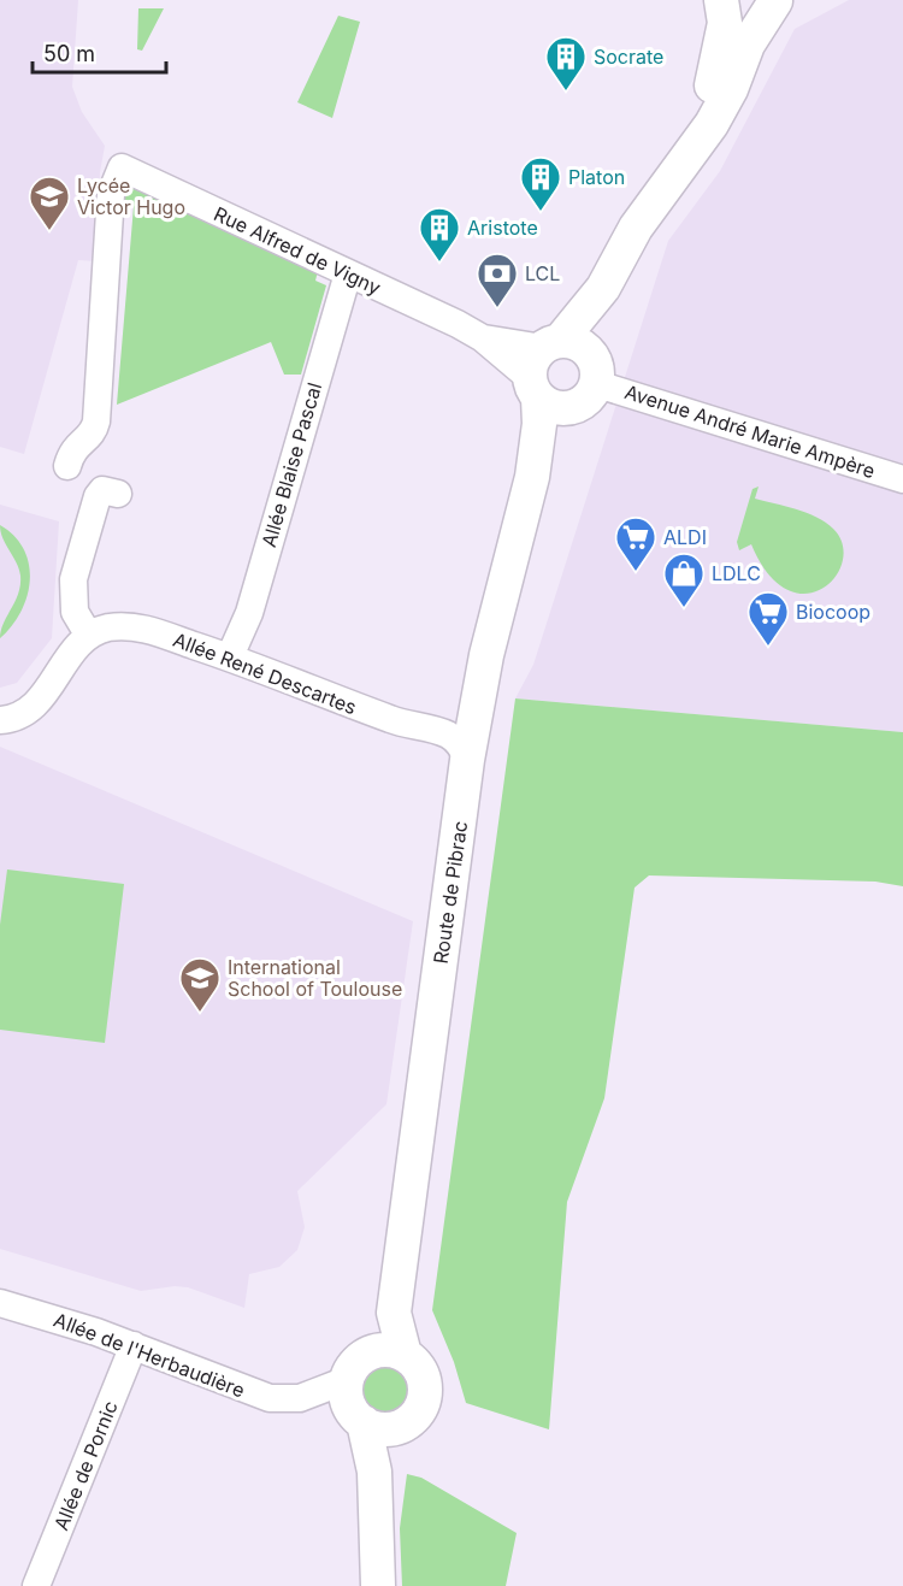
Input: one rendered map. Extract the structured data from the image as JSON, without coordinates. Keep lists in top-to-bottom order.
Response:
{
  "streets": {
    "main road": ["Route de Pibrac"],
    "street": [
      "Rue Alfred de Vigny",
      "Avenue André Marie Ampère",
      "Allée Blaise Pascal",
      "Allée René Descartes",
      "Allée de l'Herbaudière",
      "Allée de Pornic"
    ]
  },
  "crossings": [
    ["Rue Alfred de Vigny", "Allée Blaise Pascal"],
    ["Rue Alfred de Vigny", "Route de Pibrac"],
    ["Allée Blaise Pascal", "Allée René Descartes"],
    ["Allée René Descartes", "Route de Pibrac"],
    ["Route de Pibrac", "Allée de l'Herbaudière"],
    ["Allée de l'Herbaudière", "Allée de Pornic"]
  ],
  "places": {
    "building": ["Socrate", "Platon", "Aristote"],
    "school or university": ["Lycée Victor Hugo", "International School of Toulouse"],
    "bank": ["LCL"],
    "supermarket": ["ALDI", "Biocoop"],
    "shop": ["LDLC"]
  },
  "scale_bar": "50 m"
}
